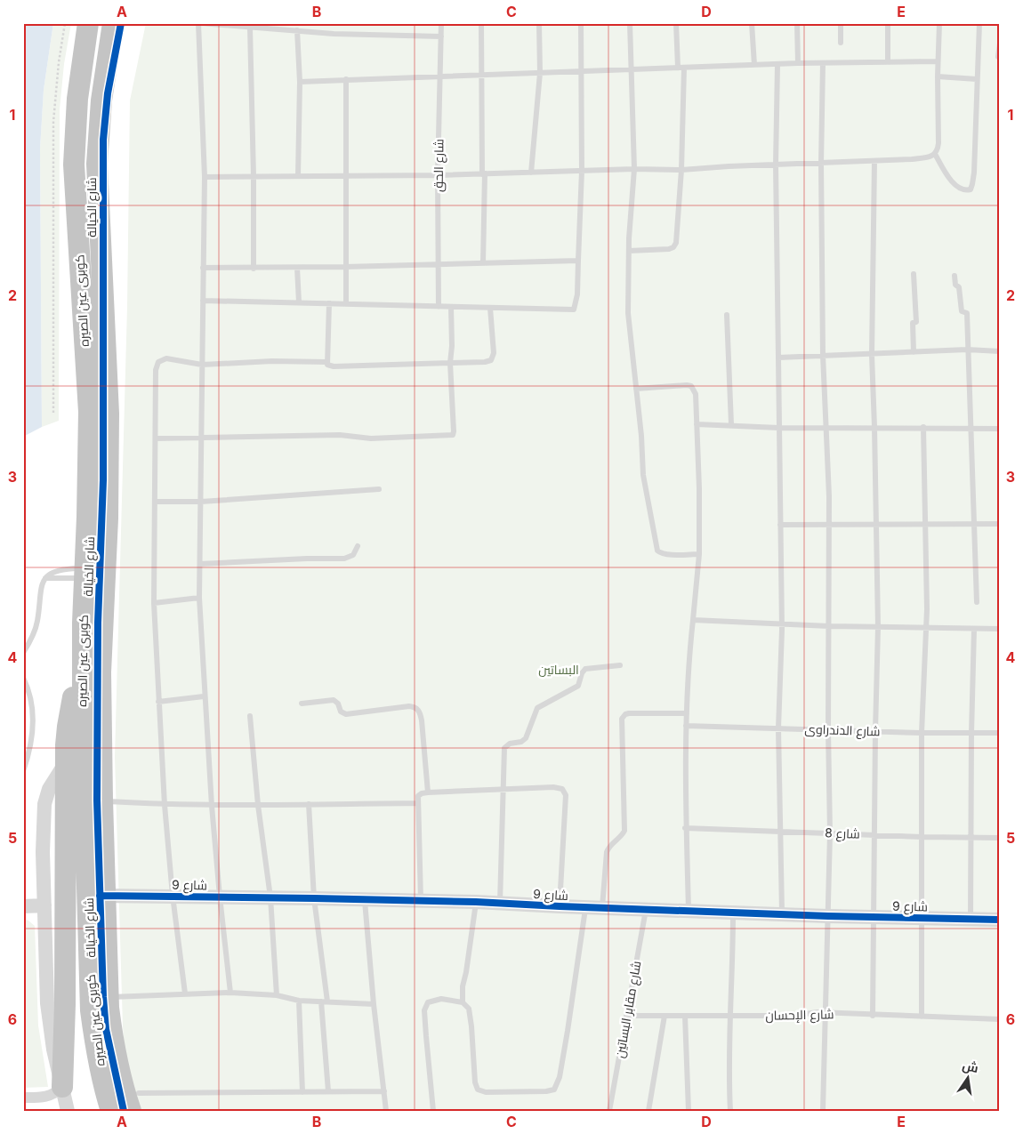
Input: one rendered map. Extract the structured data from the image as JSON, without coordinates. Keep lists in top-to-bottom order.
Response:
{
  "streets": {
    "highway": ["كوبرى عين الصيره"],
    "street": ["شارع الخيالة", "شارع 9"],
    "lane": [
      "شارع الحق",
      "شارع الدندراوى",
      "شارع 8",
      "شارع مقابر البساتين",
      "شارع الإحسان"
    ]
  },
  "crossings": [
    ["شارع الخيالة", "شارع 9"],
    ["شارع 9", "شارع مقابر البساتين"],
    ["شارع مقابر البساتين", "شارع الإحسان"]
  ],
  "parks": ["البساتين"],
  "north": "top",
  "grid": {
    "columns": [
      "A",
      "B",
      "C",
      "D",
      "E"
    ],
    "rows": [
      "1",
      "2",
      "3",
      "4",
      "5",
      "6"
    ]
  }
}
